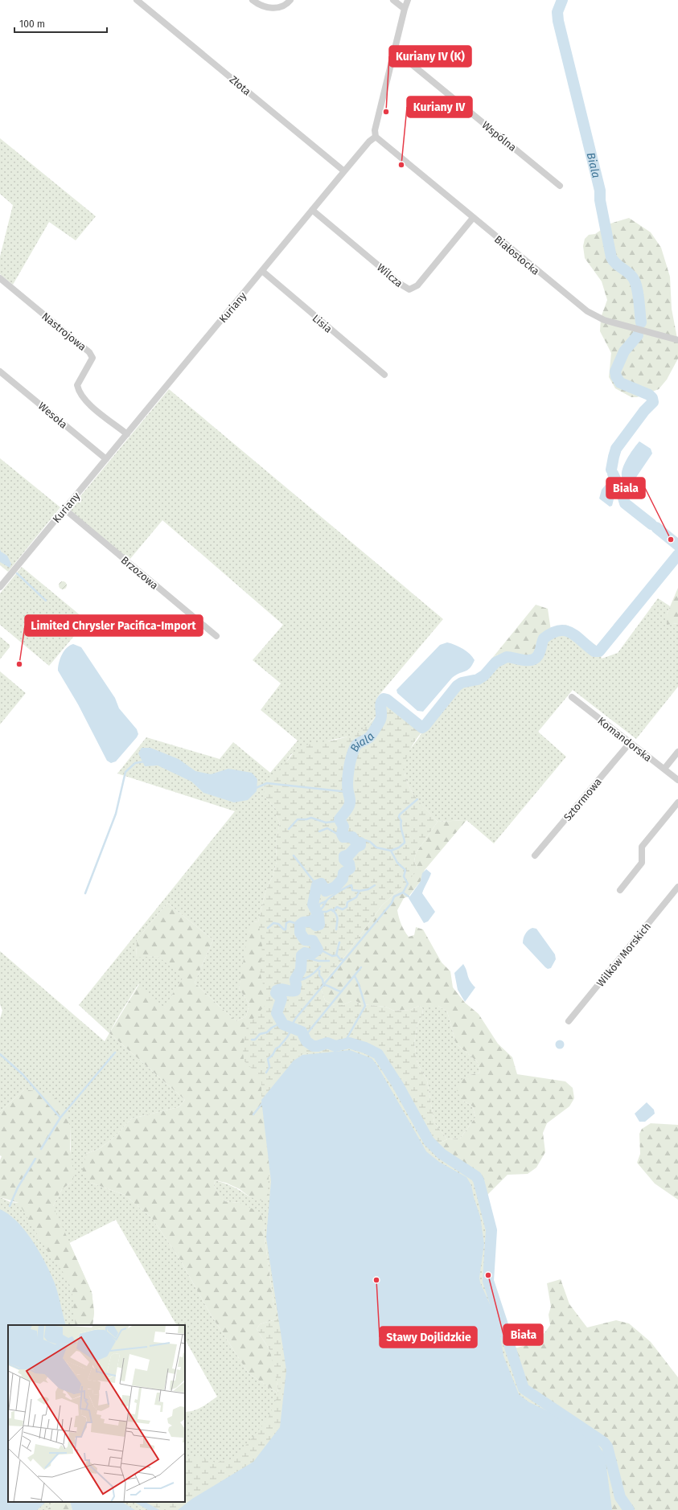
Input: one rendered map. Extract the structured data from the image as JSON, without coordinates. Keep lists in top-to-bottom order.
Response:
{
  "streets": {
    "street": [
      "Złota",
      "Wspólna",
      "Białostocka",
      "Wilcza",
      "Kuriany",
      "Lisia",
      "Nastrojowa",
      "Wesoła",
      "Brzozowa",
      "Komandorska",
      "Sztormowa",
      "Wilków Morskich"
    ]
  },
  "crossings": [
    ["Złota", "Kuriany"],
    ["Białostocka", "Wilcza"],
    ["Białostocka", "Kuriany"],
    ["Wilcza", "Kuriany"],
    ["Kuriany", "Lisia"],
    ["Kuriany", "Nastrojowa"],
    ["Kuriany", "Wesoła"],
    ["Kuriany", "Brzozowa"],
    ["Komandorska", "Sztormowa"]
  ],
  "water": ["Biala"],
  "places": [
    "Kuriany IV (K)",
    "Kuriany IV",
    "Biala",
    "Limited Chrysler Pacifica-Import",
    "Biała",
    "Stawy Dojlidzkie"
  ],
  "scale_bar": "100 m"
}
